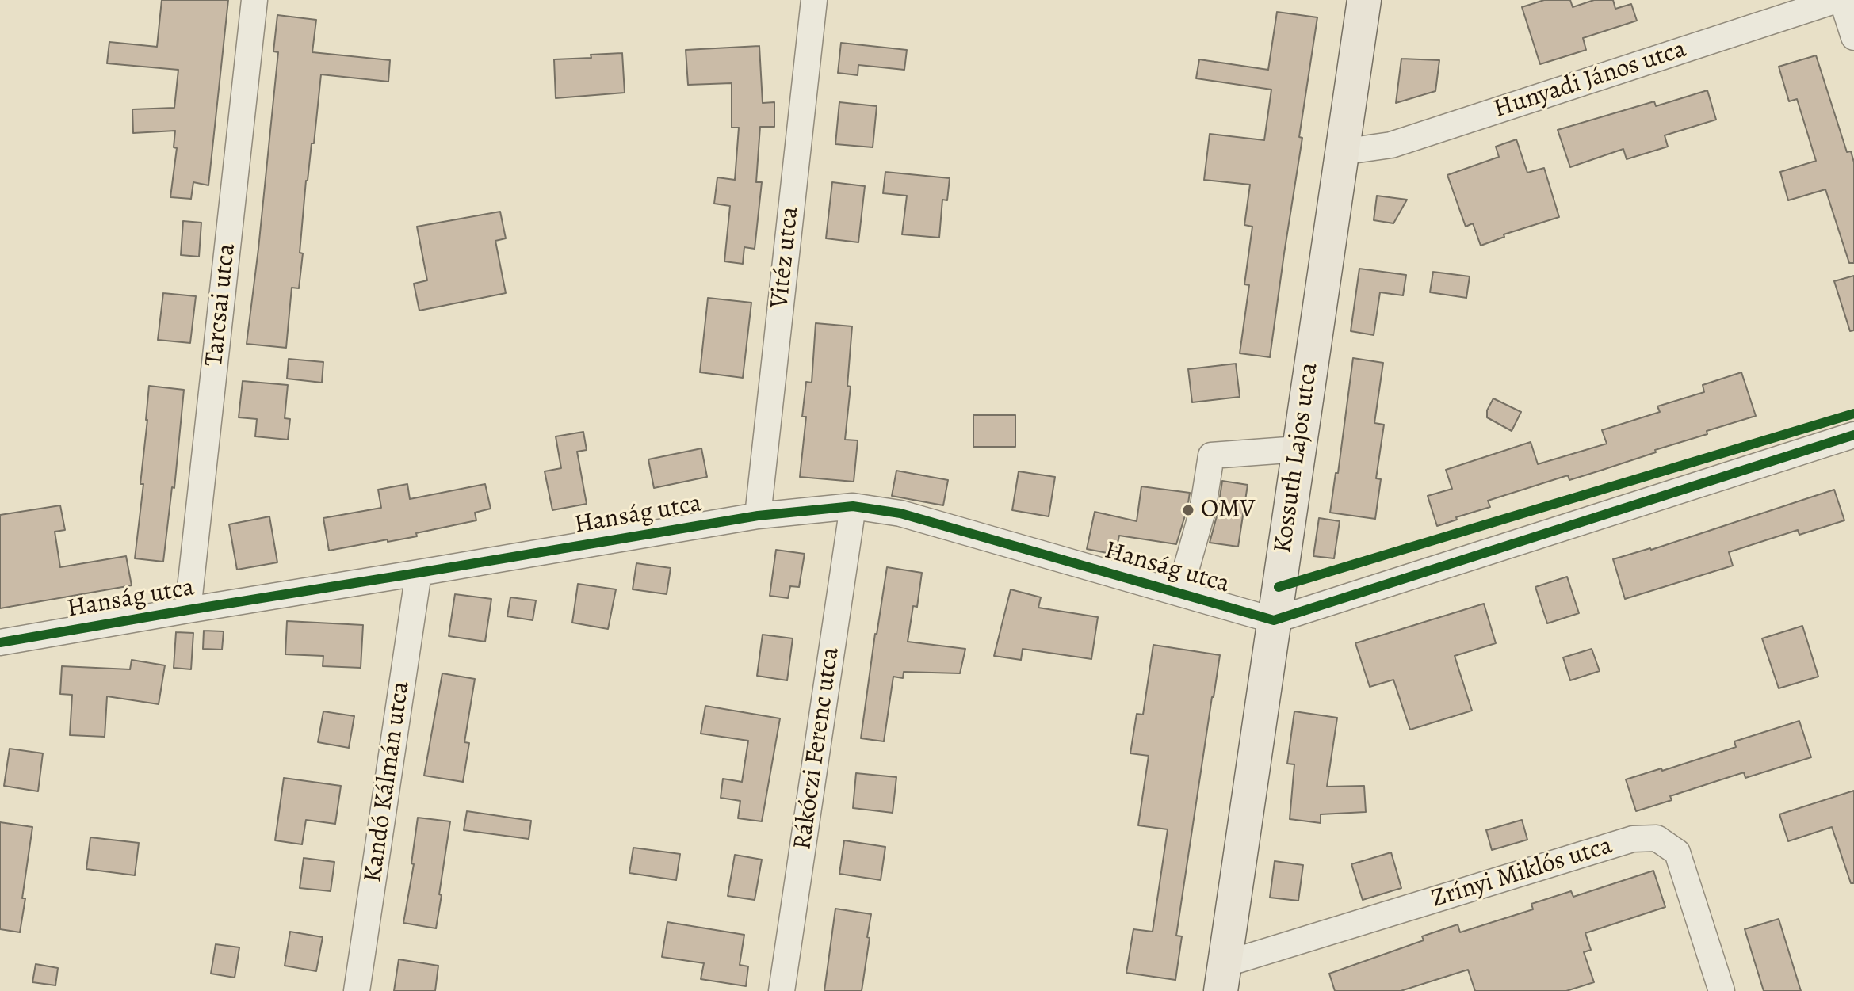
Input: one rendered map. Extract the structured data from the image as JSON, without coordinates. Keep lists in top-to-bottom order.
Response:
{
  "streets": {
    "main road": ["Kossuth Lajos utca"],
    "street": [
      "Hunyadi János utca",
      "Vitéz utca",
      "Tarcsai utca",
      "Hanság utca",
      "Rákóczi Ferenc utca",
      "Kandó Kálmán utca",
      "Zrínyi Miklós utca"
    ]
  },
  "crossings": [
    ["Hunyadi János utca", "Kossuth Lajos utca"],
    ["Vitéz utca", "Hanság utca"],
    ["Tarcsai utca", "Hanság utca"],
    ["Kossuth Lajos utca", "Hanság utca"],
    ["Kossuth Lajos utca", "Zrínyi Miklós utca"],
    ["Hanság utca", "Rákóczi Ferenc utca"],
    ["Hanság utca", "Kandó Kálmán utca"]
  ],
  "places": ["OMV"]
}
